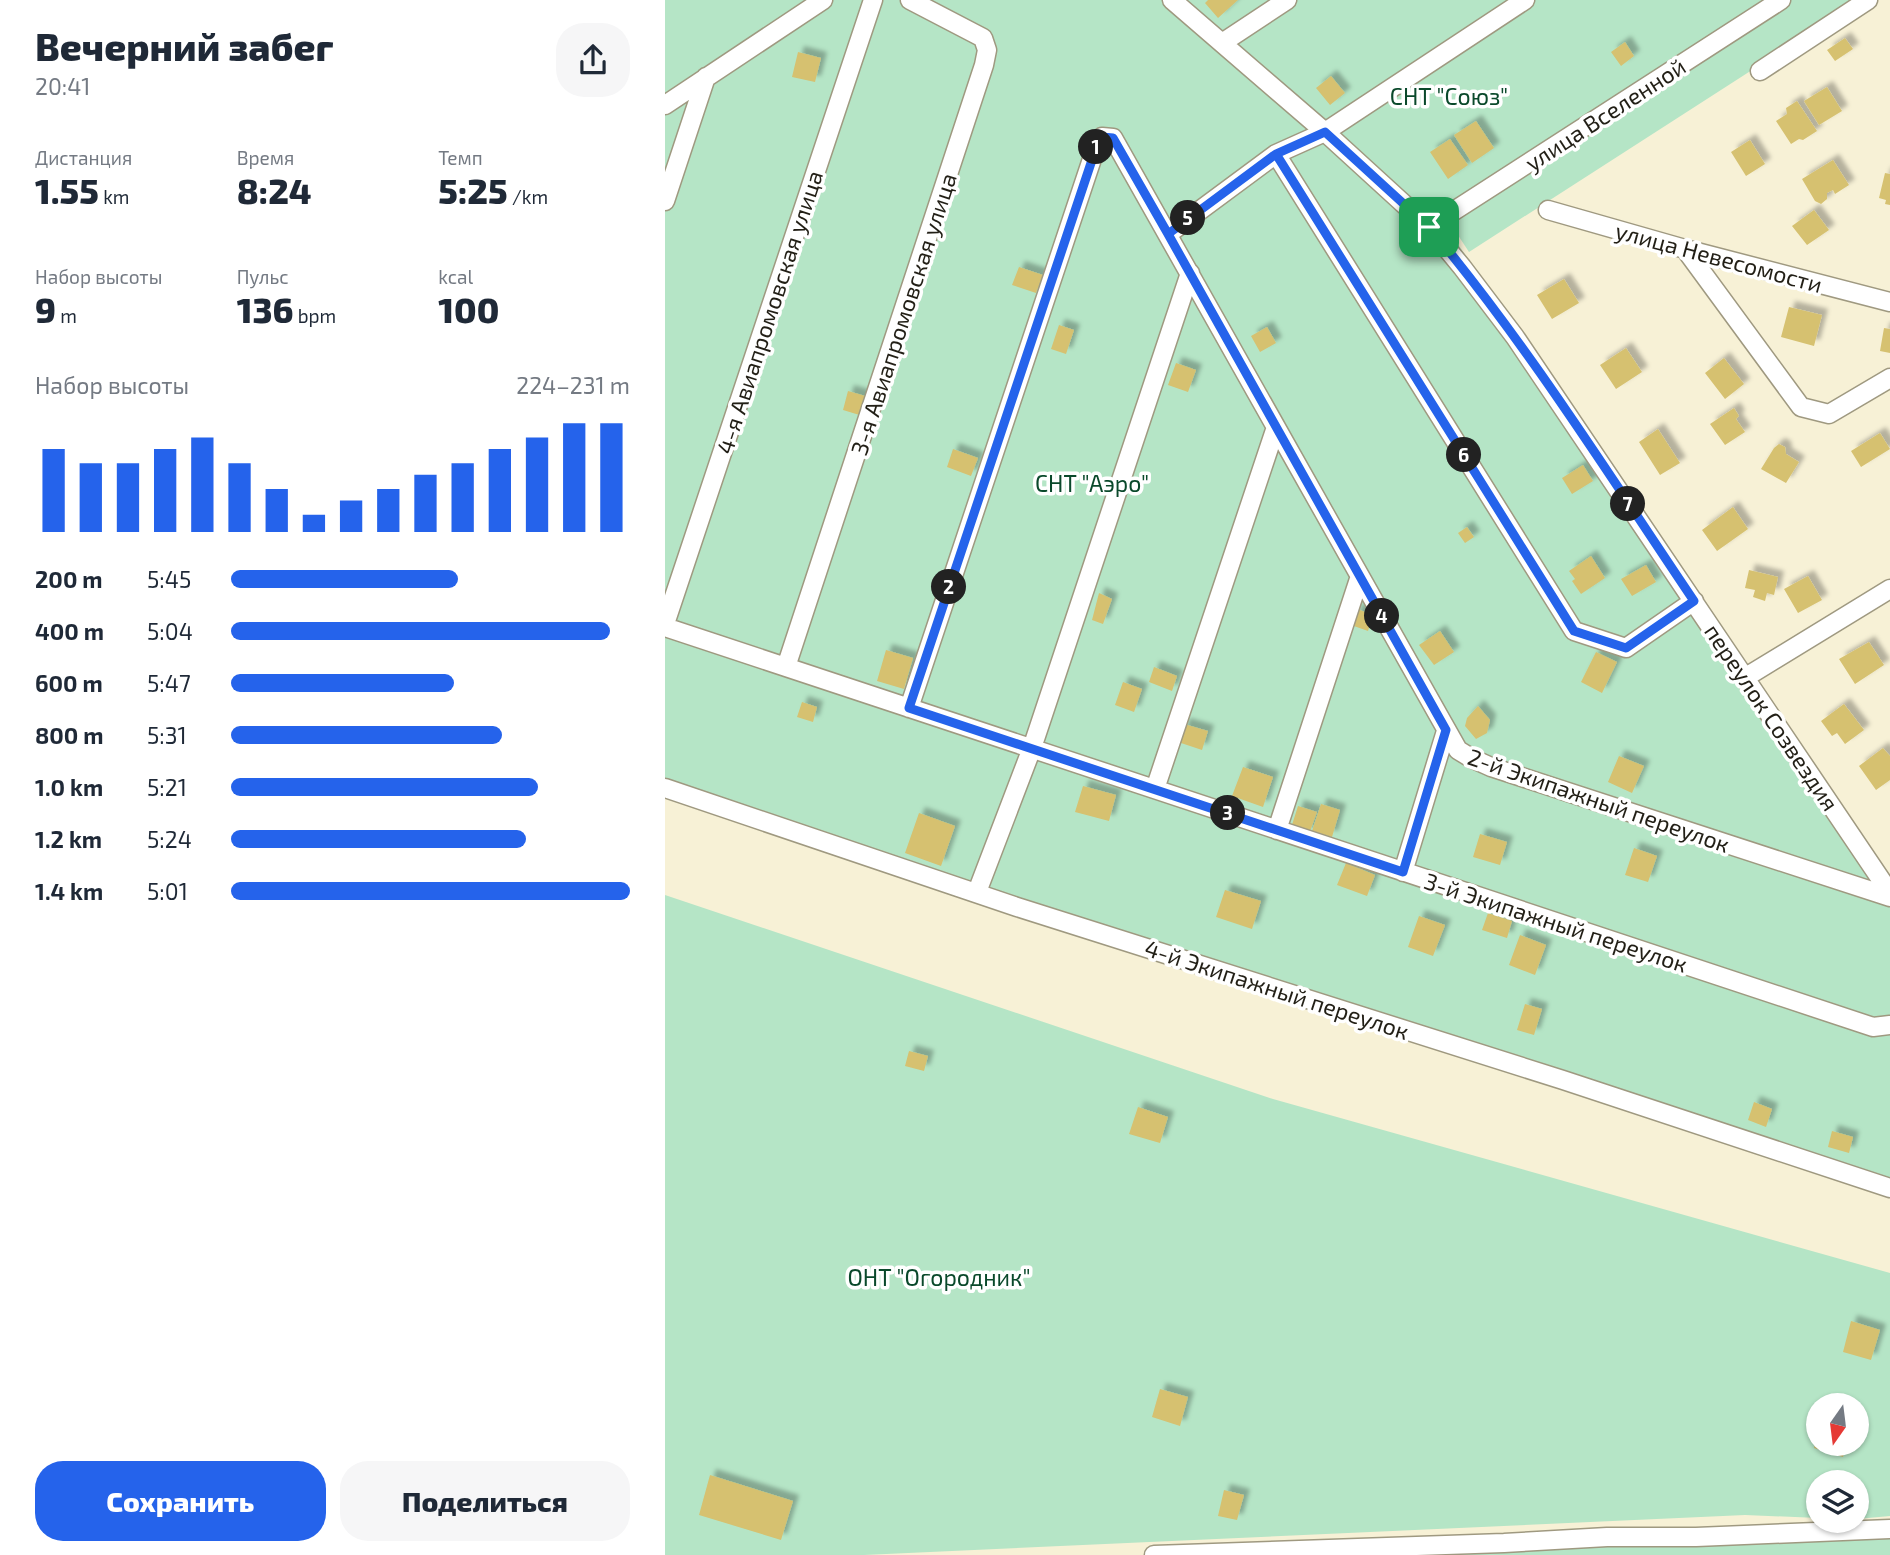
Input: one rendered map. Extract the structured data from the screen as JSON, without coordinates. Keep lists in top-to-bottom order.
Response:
{
  "streets": {
    "street": [
      "улица Вселенной",
      "улица Невесомости",
      "4-я Авиапромовская улица",
      "3-я Авиапромовская улица",
      "переулок Созвездия",
      "2-й Экипажный переулок",
      "3-й Экипажный переулок",
      "4-й Экипажный переулок"
    ]
  },
  "crossings": [
    ["улица Вселенной", "переулок Созвездия"],
    ["4-я Авиапромовская улица", "3-й Экипажный переулок"],
    ["3-я Авиапромовская улица", "3-й Экипажный переулок"],
    ["переулок Созвездия", "2-й Экипажный переулок"],
    ["2-й Экипажный переулок", "3-й Экипажный переулок"]
  ],
  "parks": ["СНТ \"Союз\"", "СНТ \"Аэро\"", "ОНТ \"Огородник\""],
  "north": "bottom",
  "page": {
    "heading": ["Вечерний забег", "20:41"],
    "stats": [
      ["Дистанция", "1.55 km"],
      ["Время", "8:24"],
      ["Темп", "5:25 /km"],
      ["Набор высоты", "9 m"],
      ["Пульс", "136 bpm"],
      ["kcal", "100"]
    ],
    "pins": [
      "1",
      "5",
      "6",
      "7",
      "2",
      "4",
      "3"
    ],
    "chart": ["Набор высоты", "224–231 m"],
    "list": [
      {
        "name": "200 m",
        "note": "5:45"
      },
      {
        "name": "400 m",
        "note": "5:04"
      },
      {
        "name": "600 m",
        "note": "5:47"
      },
      {
        "name": "800 m",
        "note": "5:31"
      },
      {
        "name": "1.0 km",
        "note": "5:21"
      },
      {
        "name": "1.2 km",
        "note": "5:24"
      },
      {
        "name": "1.4 km",
        "note": "5:01"
      }
    ],
    "buttons": ["Сохранить", "Поделиться"]
  }
}
